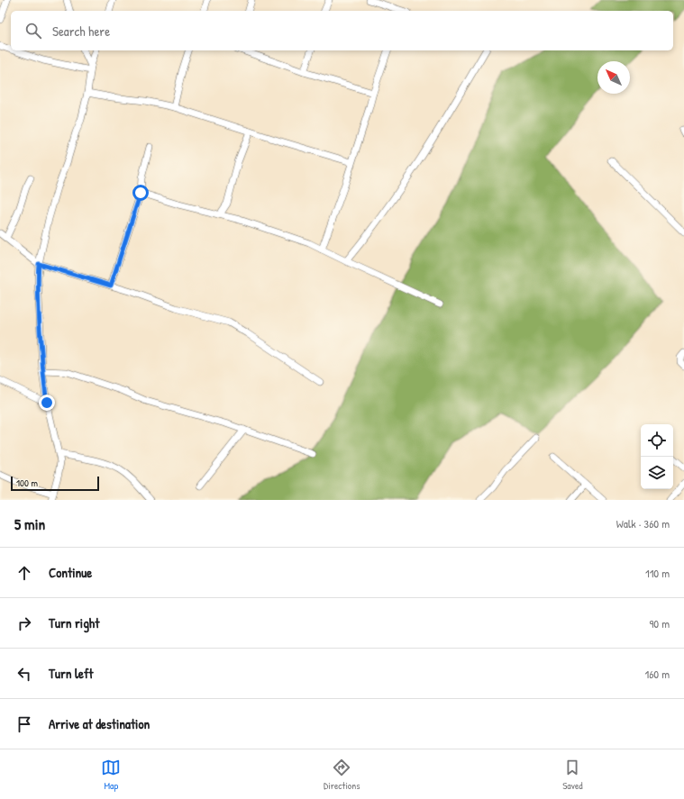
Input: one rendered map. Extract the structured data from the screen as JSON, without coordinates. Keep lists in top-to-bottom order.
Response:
{
  "scale_bar": "100 m",
  "north": "top left",
  "page": {
    "search": "Search here",
    "scale": "100 m",
    "heading": ["5 min", "Walk · 360 m"],
    "list": [
      ["Continue", "110 m"],
      ["Turn right", "90 m"],
      ["Turn left", "160 m"],
      "Arrive at destination"
    ],
    "nav": ["Map", "Directions", "Saved"]
  }
}
